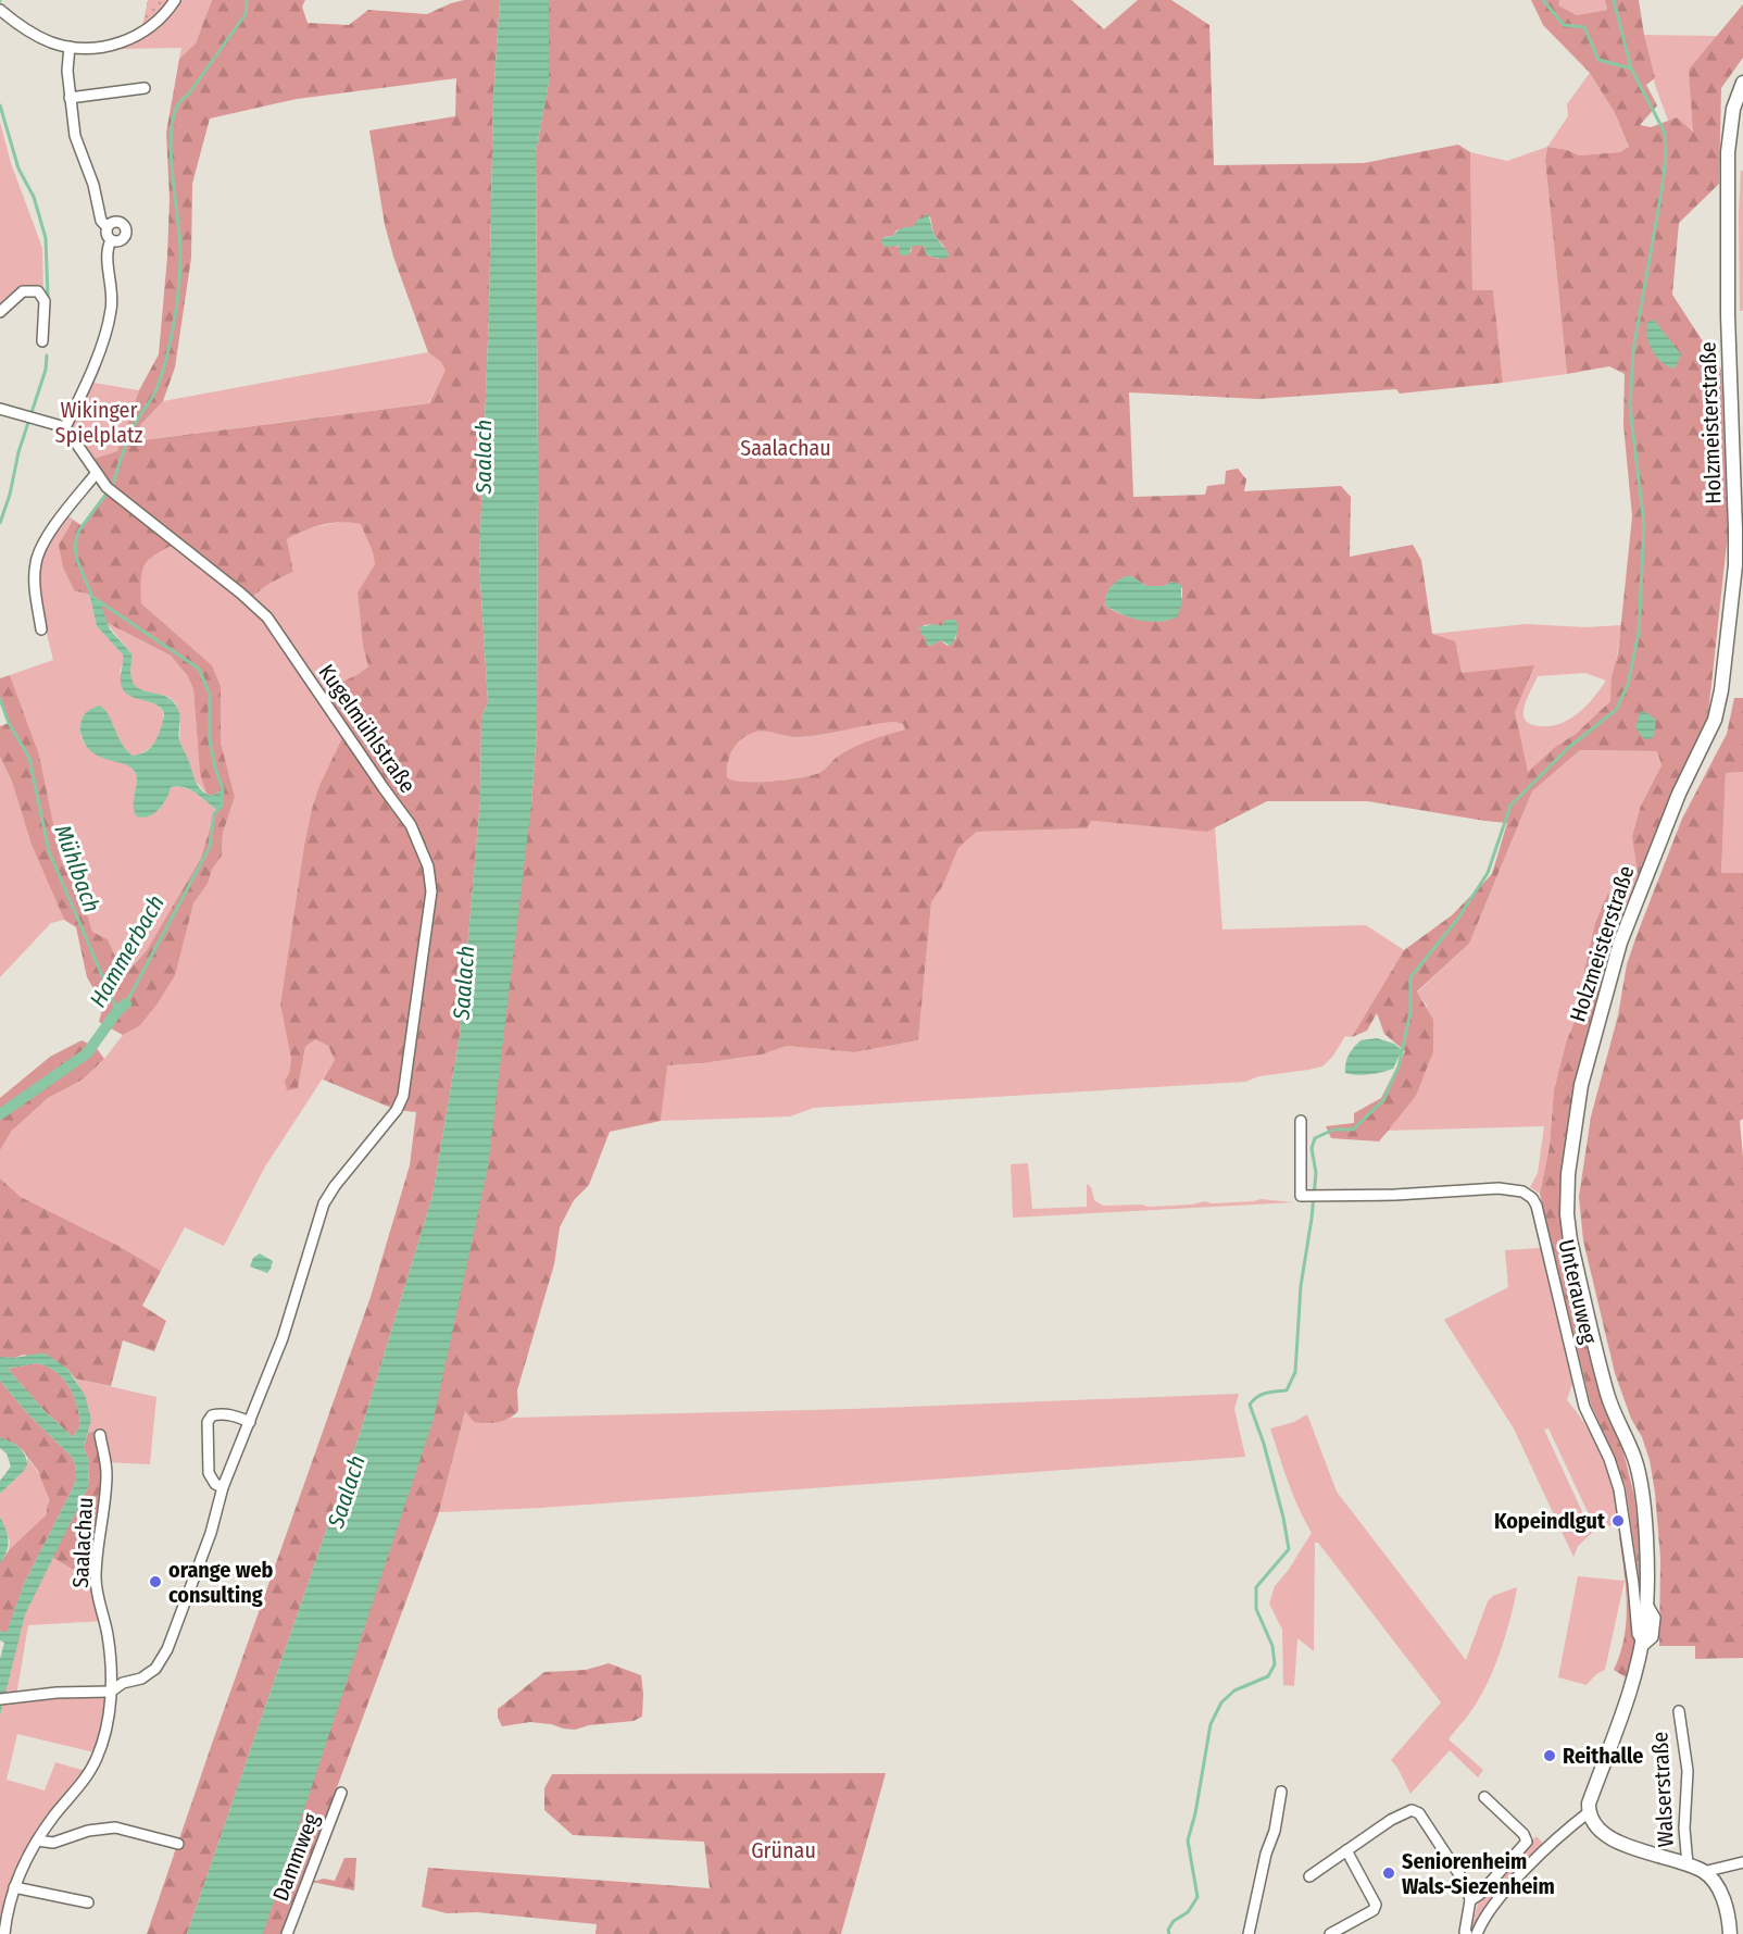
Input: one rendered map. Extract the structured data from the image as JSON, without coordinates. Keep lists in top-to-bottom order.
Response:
{
  "streets": {
    "street": [
      "Holzmeisterstraße",
      "Kugelmühlstraße",
      "Unterauweg",
      "Saalachau",
      "Walserstraße",
      "Dammweg"
    ]
  },
  "crossings": [
    ["Holzmeisterstraße", "Unterauweg"],
    ["Holzmeisterstraße", "Walserstraße"]
  ],
  "water": ["Saalach", "Mühlbach", "Hammerbach"],
  "parks": ["Wikinger Spielplatz", "Saalachau", "Grünau"],
  "places": [
    "Kopeindlgut",
    "orange web consulting",
    "Reithalle",
    "Seniorenheim Wals-Siezenheim"
  ]
}
